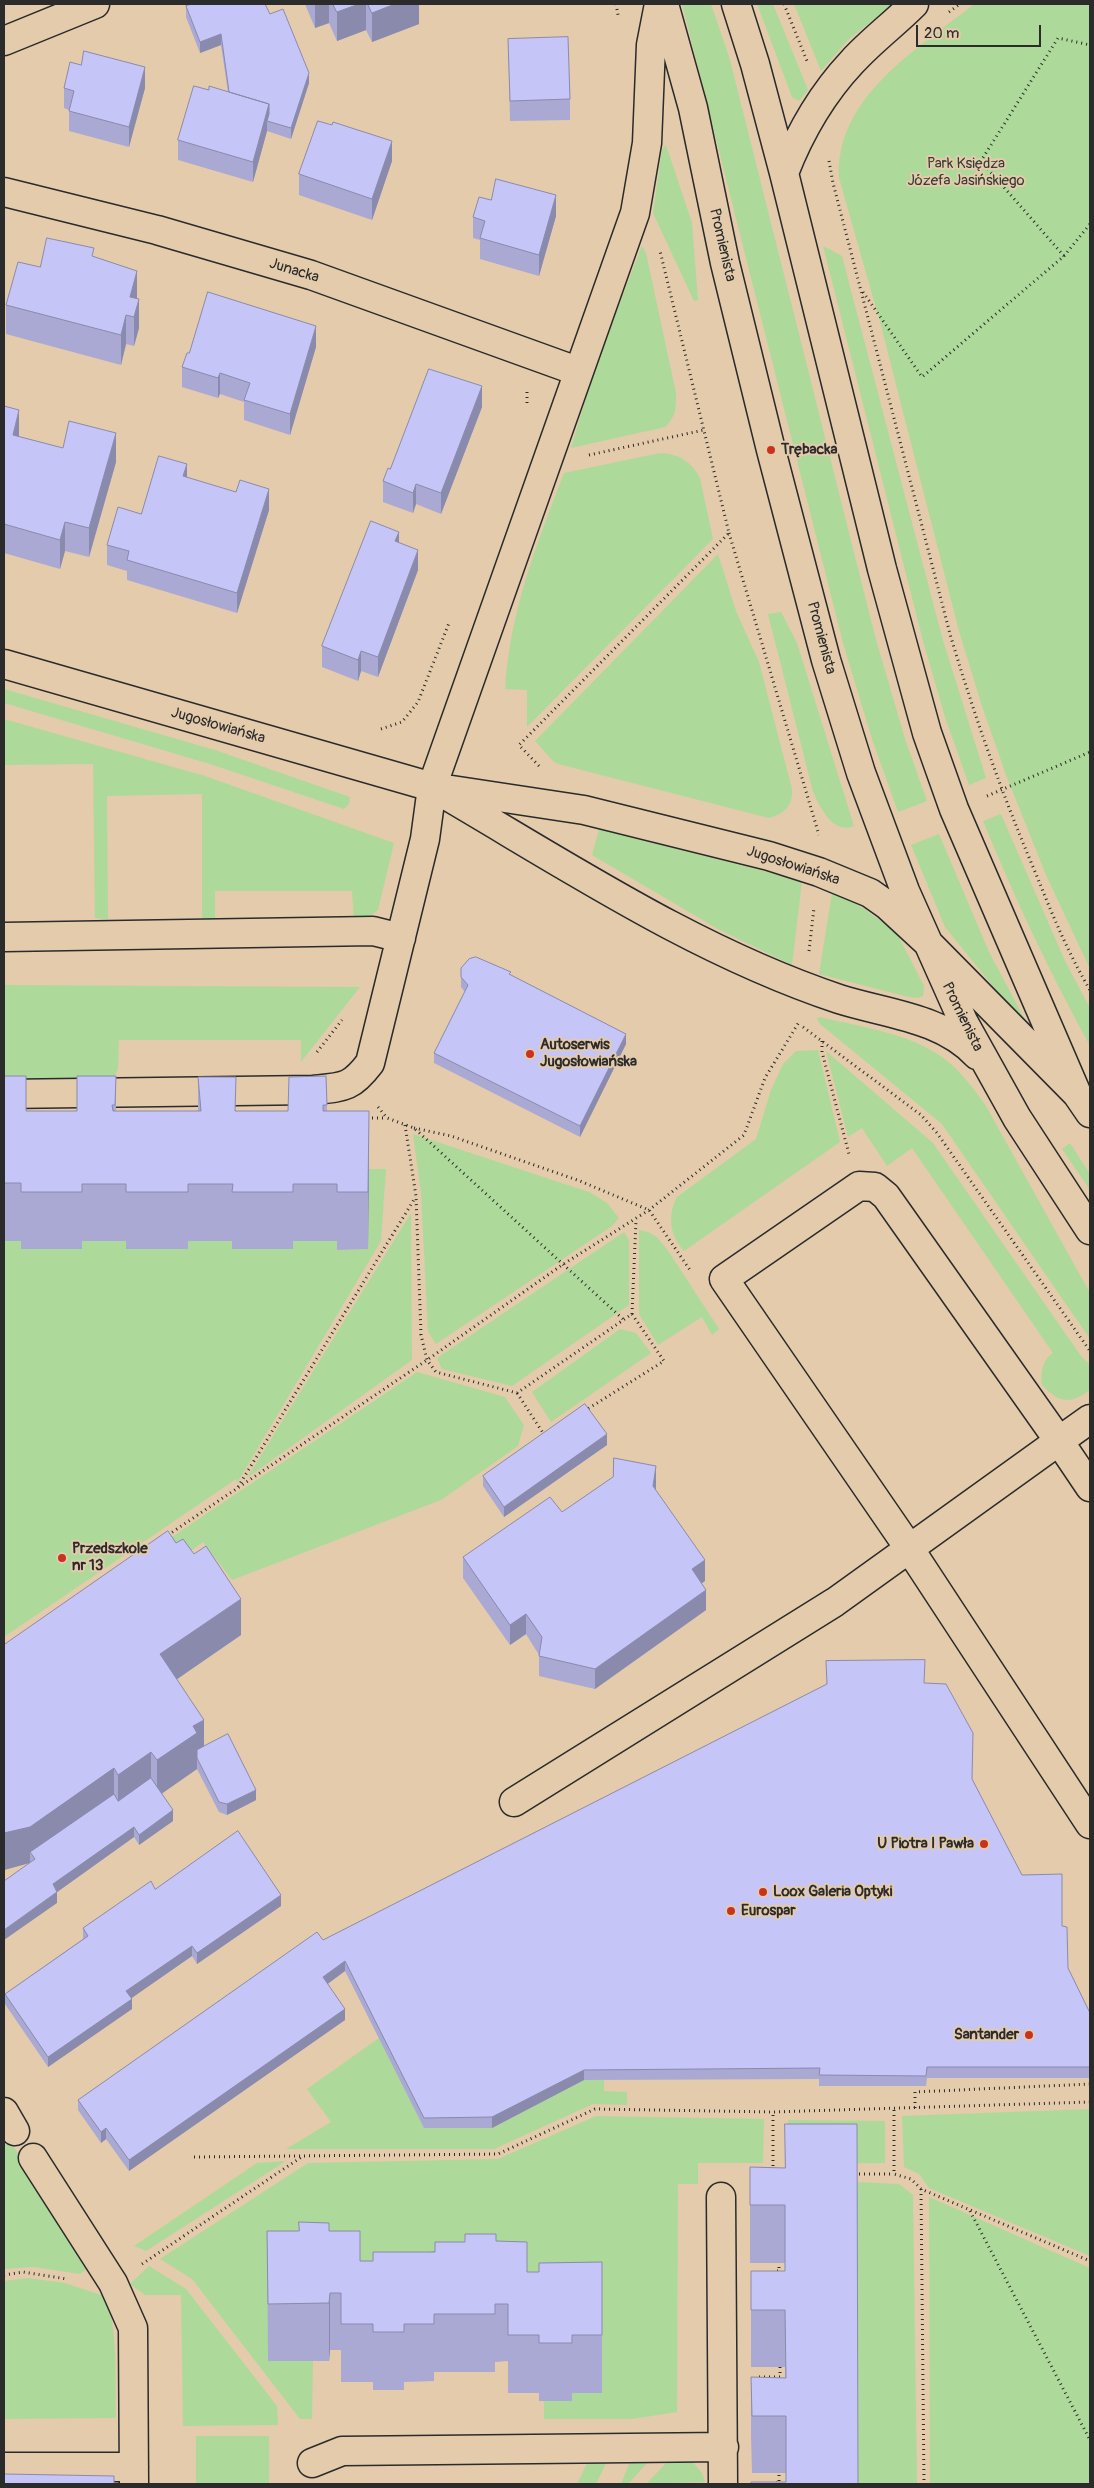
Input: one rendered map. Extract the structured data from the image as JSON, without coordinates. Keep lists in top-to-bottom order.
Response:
{
  "streets": {
    "street": ["Promienista", "Junacka", "Jugosłowiańska"]
  },
  "crossings": [
    ["Promienista", "Jugosłowiańska"]
  ],
  "parks": ["Park Księdza Józefa Jasińskiego"],
  "places": [
    "Trębacka",
    "Autoserwis Jugosłowiańska",
    "Przedszkole nr 13",
    "U Piotra I Pawła",
    "Loox Galeria Optyki",
    "Eurospar",
    "Santander"
  ],
  "scale_bar": "20 m"
}
